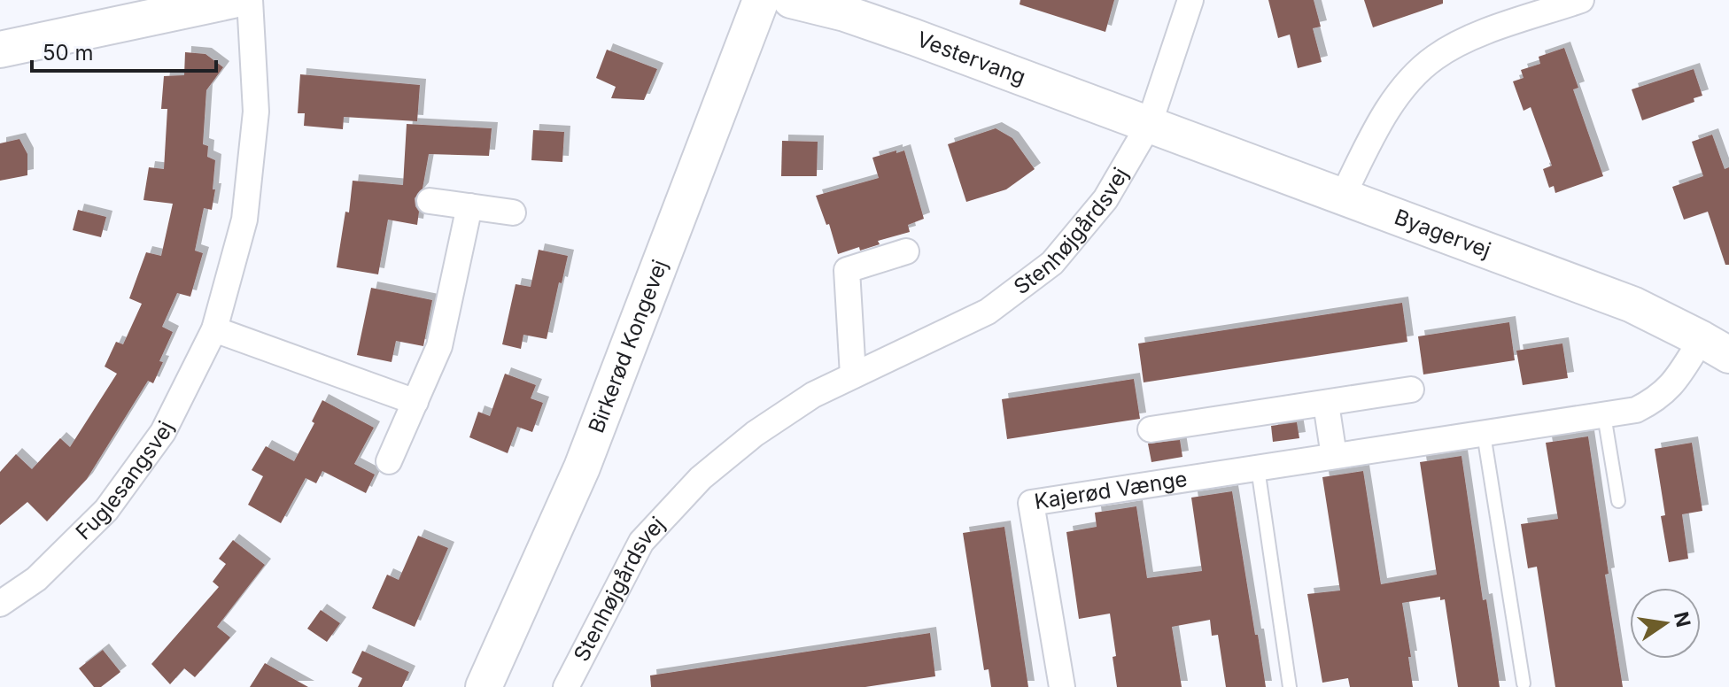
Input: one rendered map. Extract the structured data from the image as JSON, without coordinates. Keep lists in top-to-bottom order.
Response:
{
  "streets": {
    "street": [
      "Vestervang",
      "Stenhøjgårdsvej",
      "Byagervej",
      "Birkerød Kongevej",
      "Fuglesangsvej",
      "Kajerød Vænge"
    ]
  },
  "crossings": [
    ["Vestervang", "Stenhøjgårdsvej"],
    ["Vestervang", "Byagervej"],
    ["Stenhøjgårdsvej", "Byagervej"],
    ["Byagervej", "Kajerød Vænge"]
  ],
  "scale_bar": "50 m",
  "north": "right"
}
